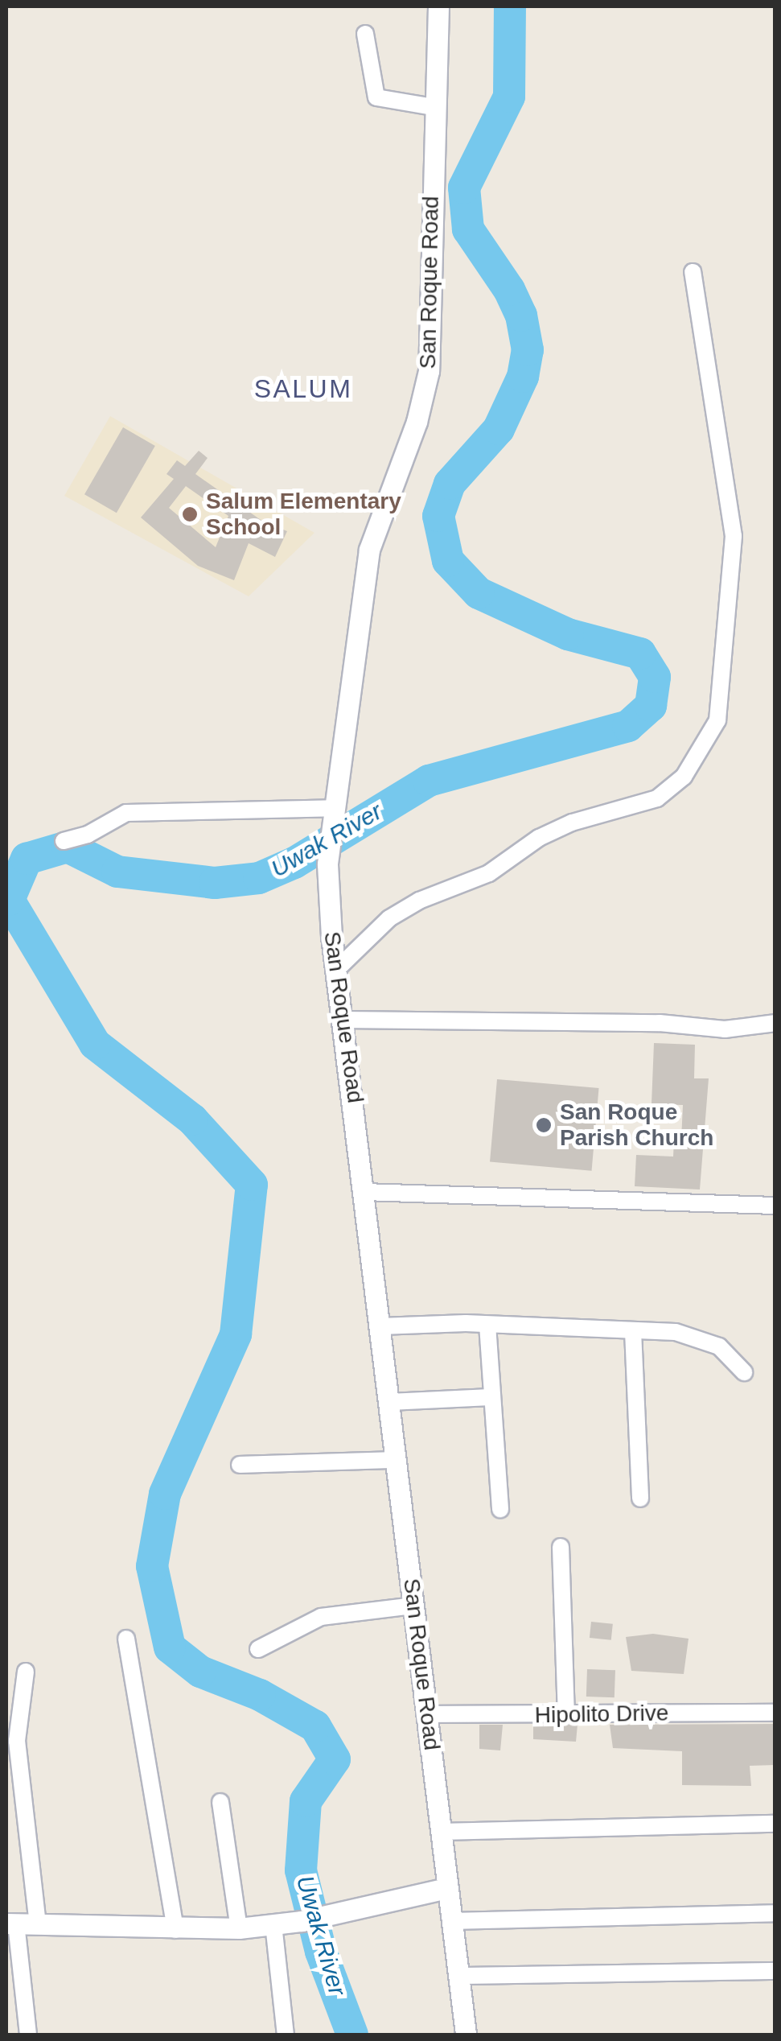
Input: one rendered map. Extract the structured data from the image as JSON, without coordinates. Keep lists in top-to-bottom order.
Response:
{
  "streets": {
    "street": ["San Roque Road", "Hipolito Drive"]
  },
  "crossings": [
    ["San Roque Road", "Hipolito Drive"]
  ],
  "districts": ["SALUM"],
  "water": ["Uwak River"],
  "places": ["Salum Elementary School", "San Roque Parish Church"]
}
